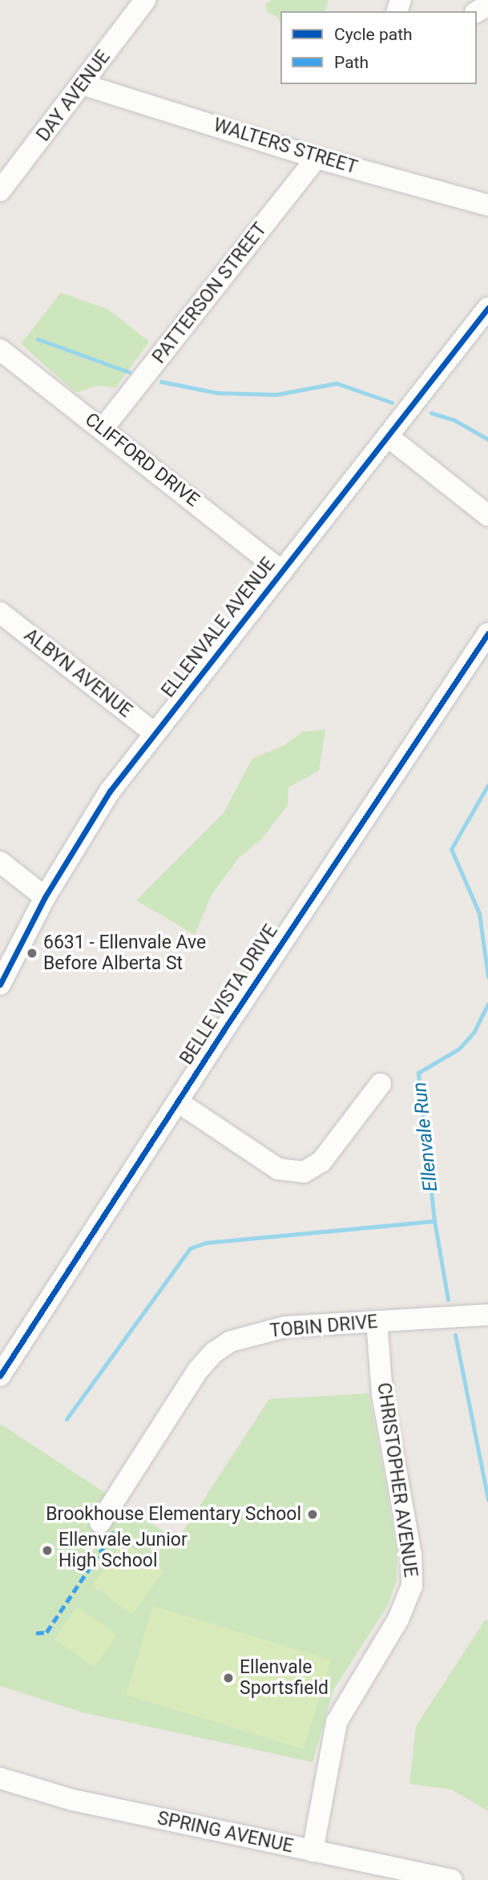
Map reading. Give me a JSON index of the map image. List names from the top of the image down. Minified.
{"streets":{"street":["DAY AVENUE","WALTERS STREET","PATTERSON STREET","CLIFFORD DRIVE","ELLENVALE AVENUE","ALBYN AVENUE","BELLE VISTA DRIVE","TOBIN DRIVE","CHRISTOPHER AVENUE","SPRING AVENUE"]},"crossings":[["DAY AVENUE","WALTERS STREET"],["WALTERS STREET","PATTERSON STREET"],["PATTERSON STREET","CLIFFORD DRIVE"],["CLIFFORD DRIVE","ELLENVALE AVENUE"],["ELLENVALE AVENUE","ALBYN AVENUE"],["TOBIN DRIVE","CHRISTOPHER AVENUE"],["CHRISTOPHER AVENUE","SPRING AVENUE"]],"water":["Ellenvale Run"],"places":["6631 - Ellenvale Ave Before Alberta St","Brookhouse Elementary School","Ellenvale Junior High School","Ellenvale Sportsfield"],"legend":["Cycle path","Path"]}
